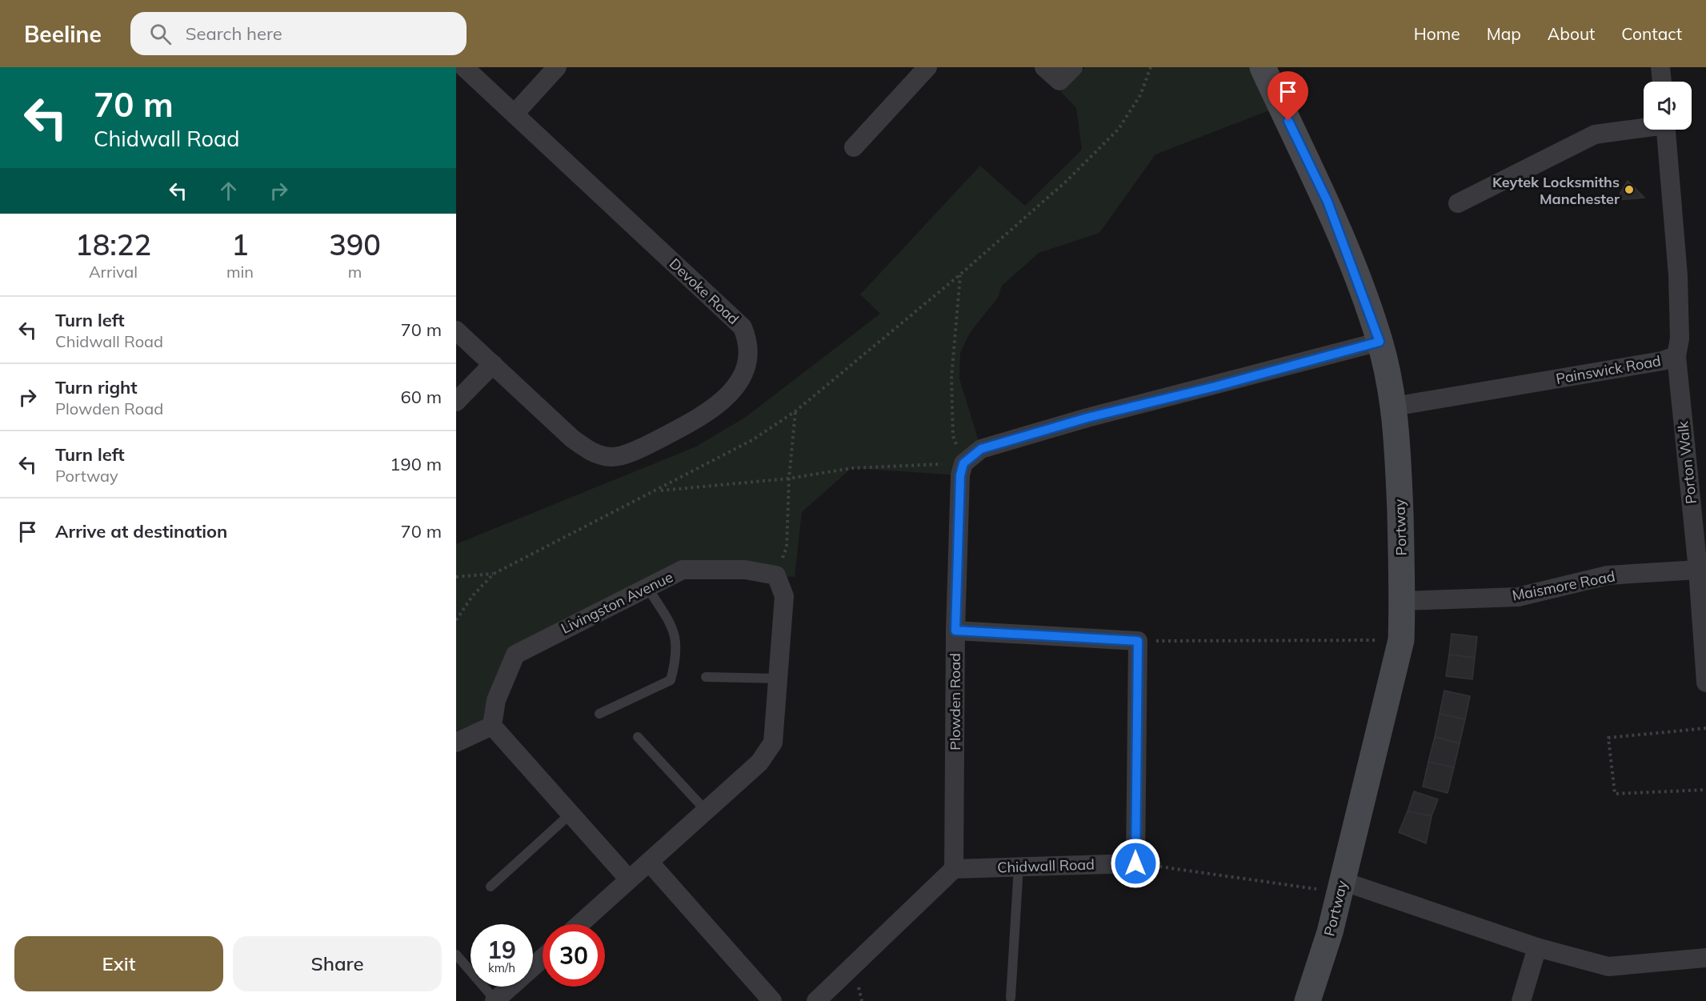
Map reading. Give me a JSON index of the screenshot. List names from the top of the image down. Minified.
{"streets":{"street":["Devoke Road","Painswick Road","Porton Walk","Portway","Maismore Road","Livingston Avenue","Plowden Road","Chidwall Road"]},"crossings":[["Painswick Road","Porton Walk"],["Painswick Road","Portway"],["Porton Walk","Maismore Road"],["Portway","Maismore Road"],["Plowden Road","Chidwall Road"]],"places":["Keytek Locksmiths Manchester"],"page":{"header":"Beeline","search":"Search here","nav":["Home","Map","About","Contact"],"turn":["70 m","Chidwall Road"],"eta":["18:22","Arrival","1","min","390","m"],"list":[{"name":"Turn left","note":"Chidwall Road","value":"70 m"},{"name":"Turn right","note":"Plowden Road","value":"60 m"},{"name":"Turn left","note":"Portway","value":"190 m"},{"name":"Arrive at destination","value":"70 m"}],"speed":"19 km/h","limit":"30","buttons":["Exit","Share"]}}
